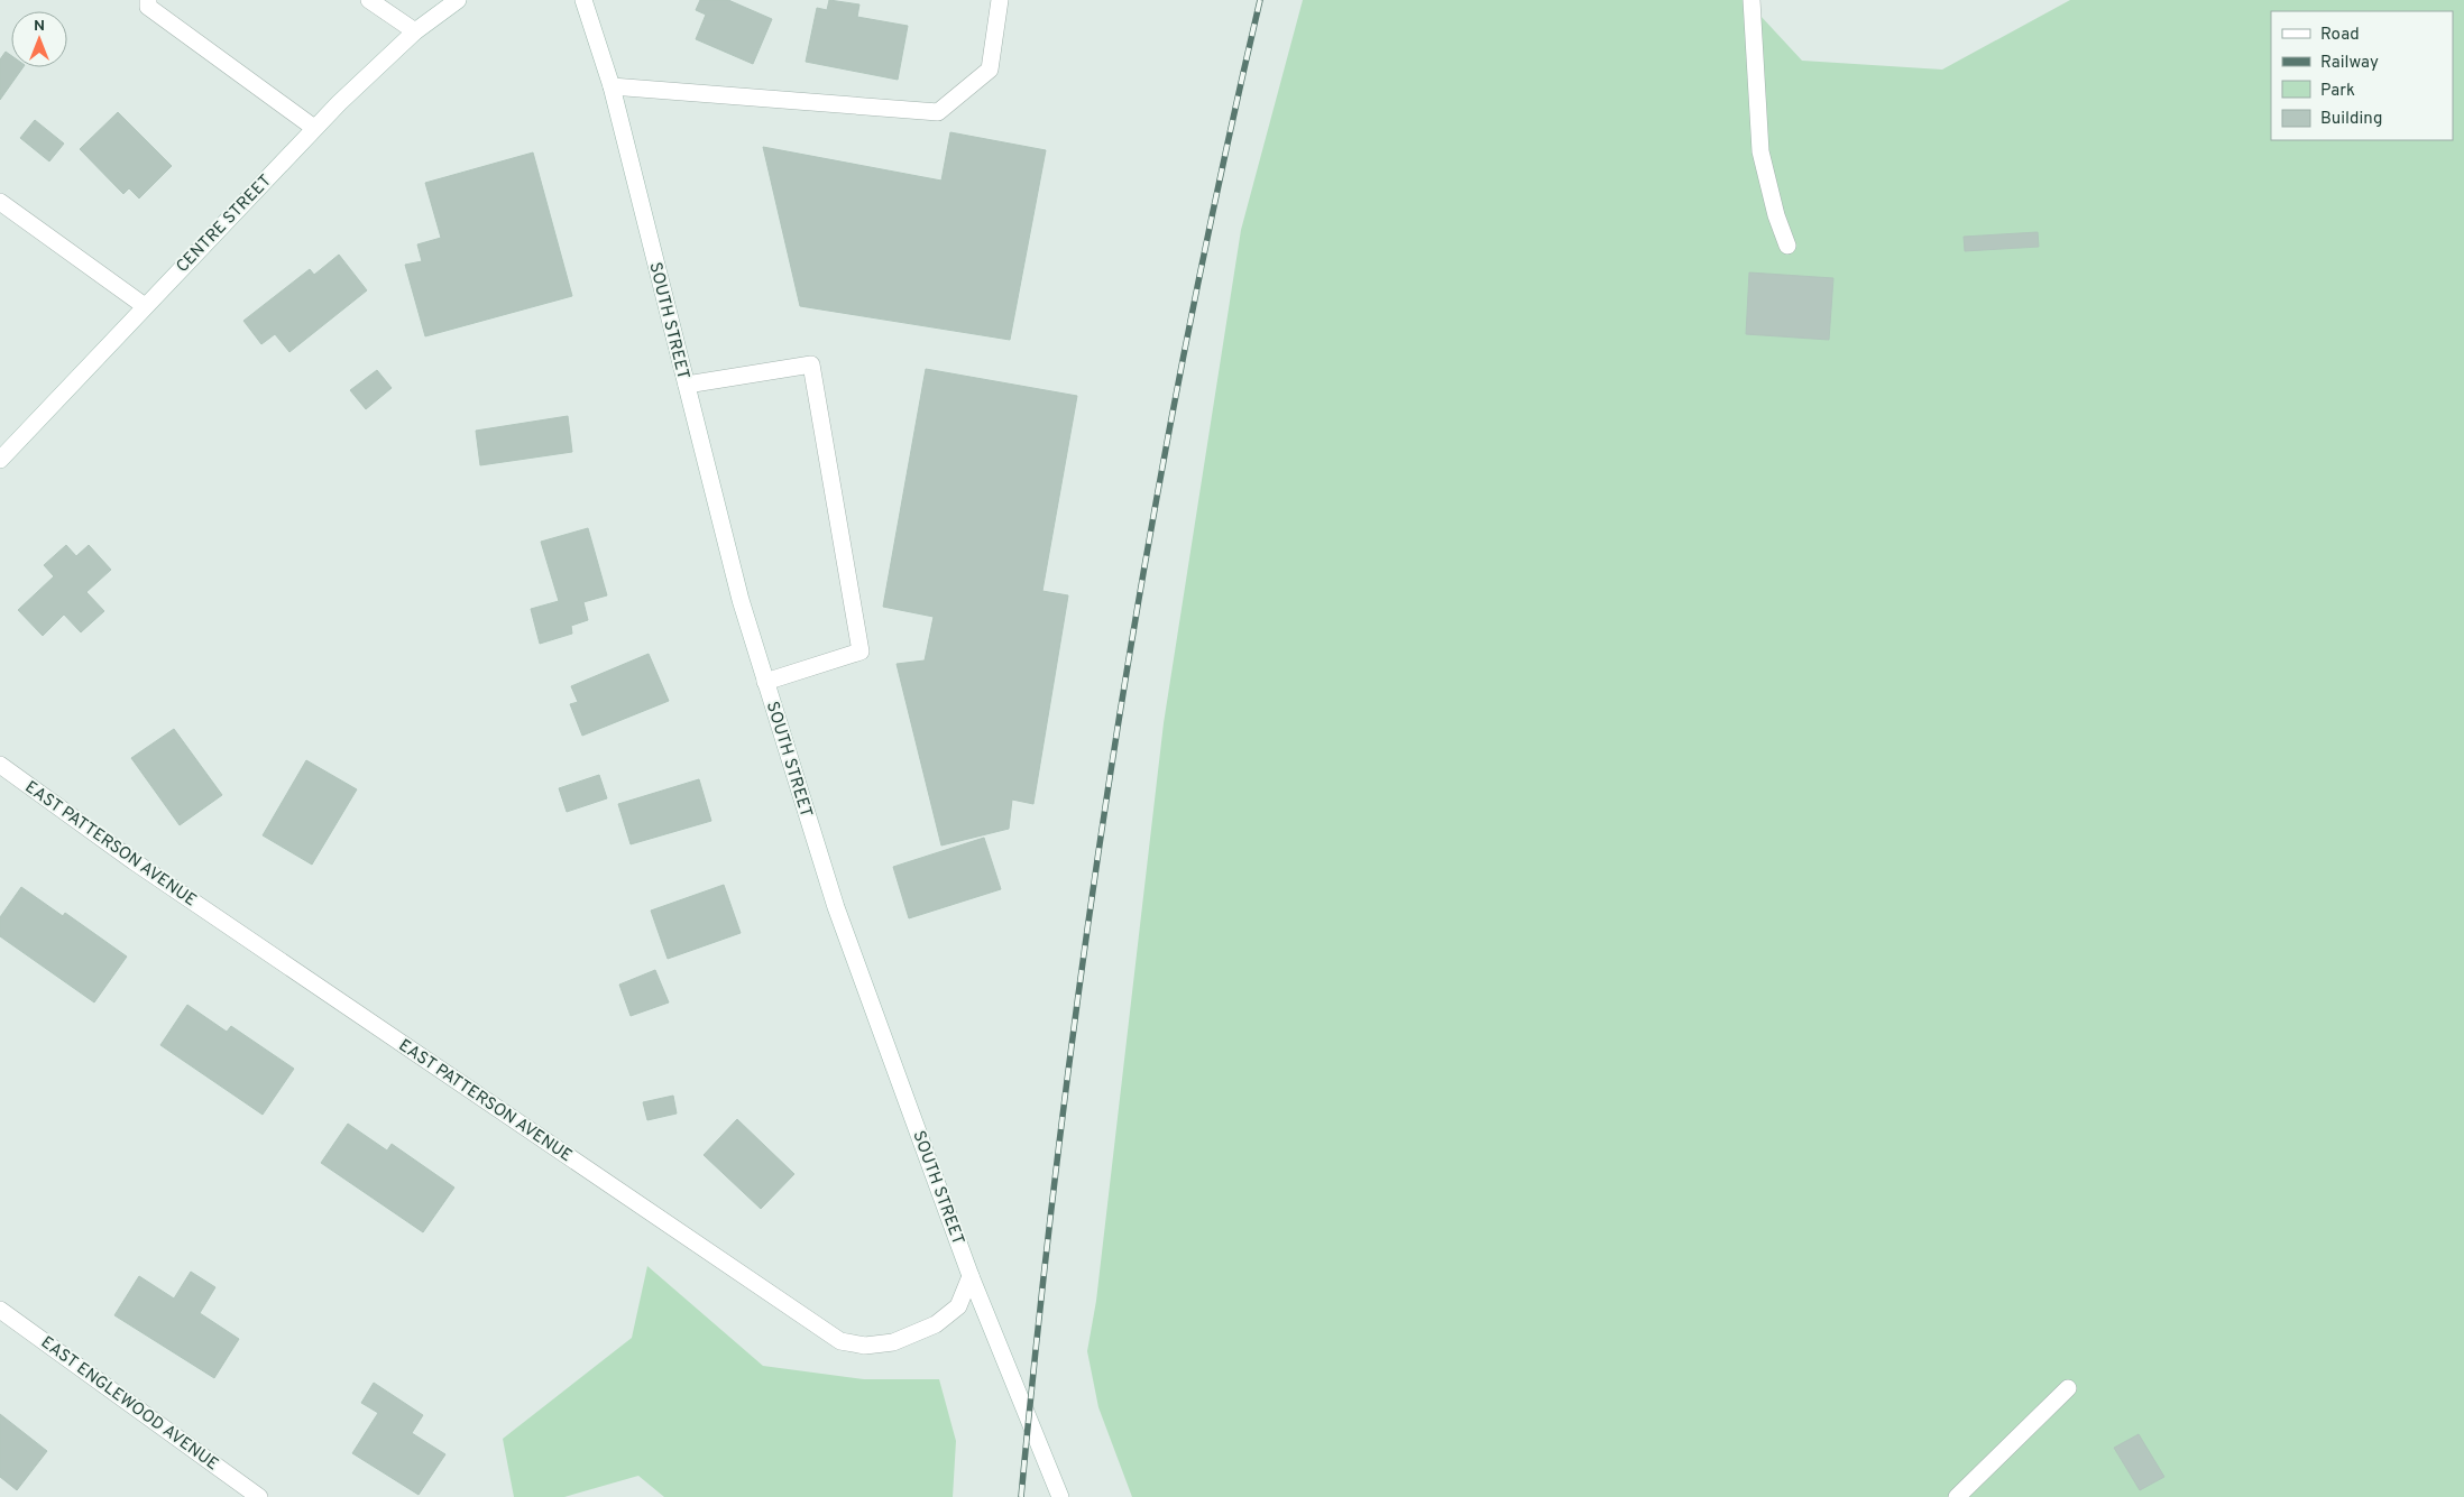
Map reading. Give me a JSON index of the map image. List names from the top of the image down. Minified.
{"streets":{"main road":["CENTRE STREET","SOUTH STREET","EAST PATTERSON AVENUE","EAST ENGLEWOOD AVENUE"]},"crossings":[["SOUTH STREET","EAST PATTERSON AVENUE"]],"legend":["Road","Railway","Park","Building"],"north":"top"}
